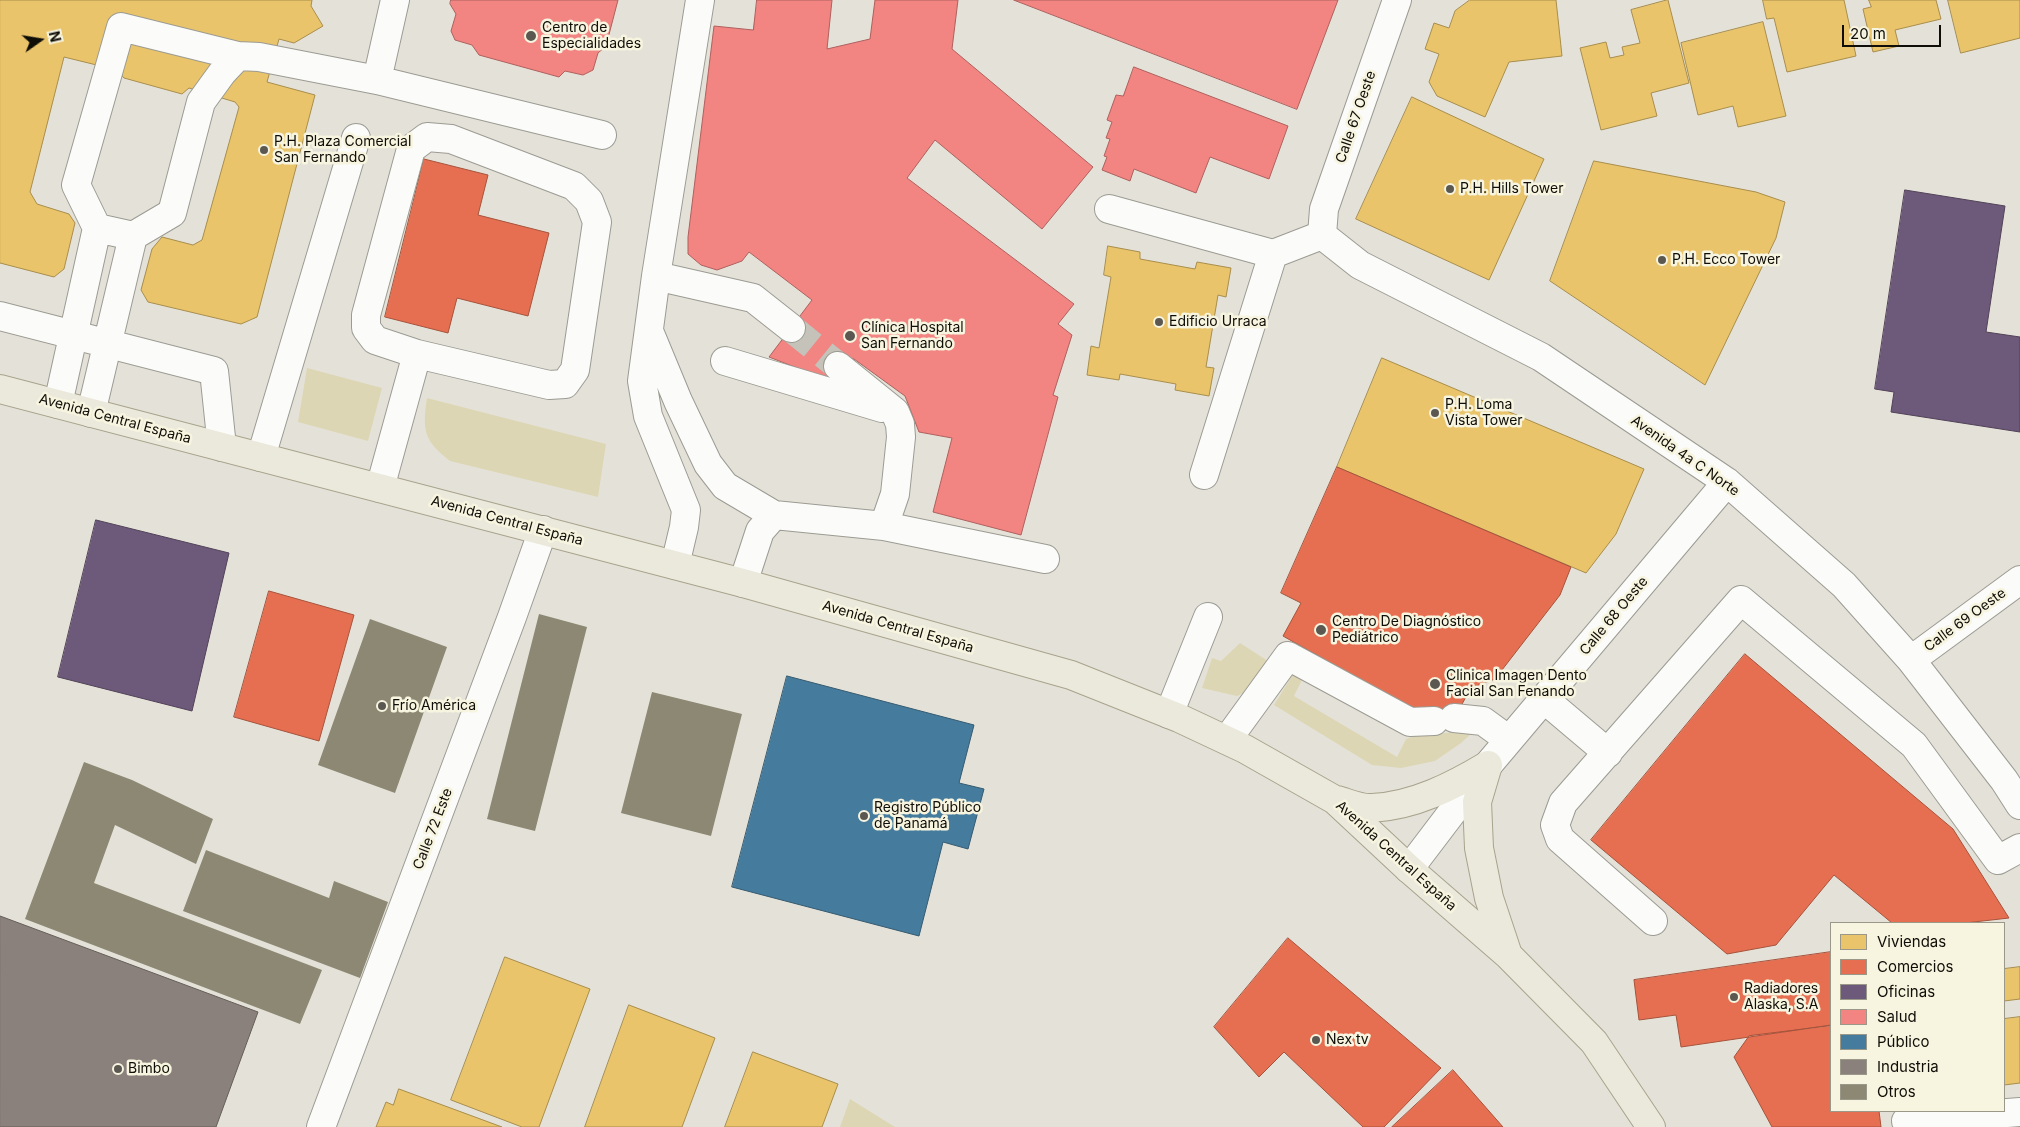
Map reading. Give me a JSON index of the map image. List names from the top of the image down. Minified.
{"streets":{"main road":["Avenida Central España"],"street":["Calle 67 Oeste","Avenida 4a C Norte","Calle 68 Oeste","Calle 69 Oeste","Calle 72 Este"]},"crossings":[["Calle 67 Oeste","Avenida 4a C Norte"],["Avenida Central España","Calle 68 Oeste"],["Avenida Central España","Calle 72 Este"],["Avenida 4a C Norte","Calle 68 Oeste"],["Avenida 4a C Norte","Calle 69 Oeste"]],"places":["Centro de Especialidades","P.H. Plaza Comercial San Fernando","P.H. Hills Tower","P.H. Ecco Tower","Edificio Urraca","Clínica Hospital San Fernando","P.H. Loma Vista Tower","Centro De Diagnóstico Pediátrico","Clinica Imagen Dento Facial San Fenando","Frío América","Registro Público de Panamá","Radiadores Alaska, S.A","Nex tv","Bimbo"],"legend":["Viviendas","Comercios","Oficinas","Salud","Público","Industria","Otros"],"scale_bar":"20 m","north":"right"}
